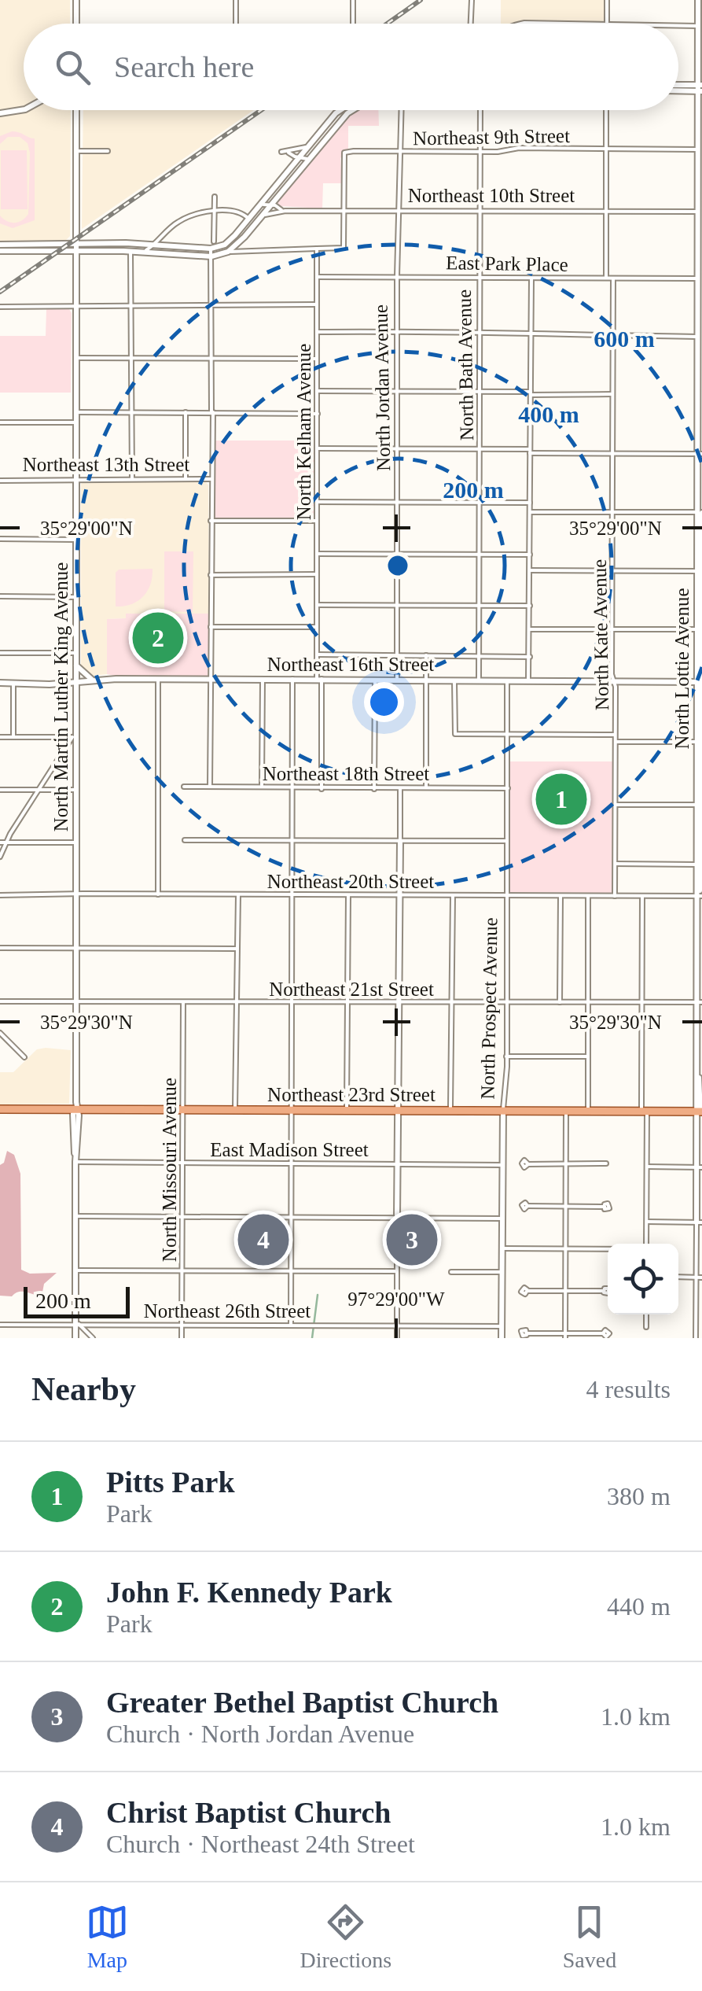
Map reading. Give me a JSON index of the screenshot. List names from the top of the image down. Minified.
{"streets":{"main road":["Northeast 16th Street","North Lottie Avenue","North Martin Luther King Avenue","North Prospect Avenue","Northeast 23rd Street"],"street":["Northeast 9th Street","Northeast 10th Street","East Park Place","North Bath Avenue","North Jordan Avenue","North Kelham Avenue","Northeast 13th Street","North Kate Avenue","Northeast 18th Street","Northeast 20th Street","Northeast 21st Street","East Madison Street","North Missouri Avenue","Northeast 26th Street"]},"crossings":[["Northeast 9th Street","Northeast 10th Street"],["Northeast 9th Street","North Bath Avenue"],["Northeast 9th Street","North Jordan Avenue"],["Northeast 9th Street","North Lottie Avenue"],["Northeast 10th Street","North Bath Avenue"],["Northeast 10th Street","North Jordan Avenue"],["Northeast 10th Street","North Lottie Avenue"],["East Park Place","North Bath Avenue"],["East Park Place","North Jordan Avenue"],["East Park Place","North Kelham Avenue"],["East Park Place","North Kate Avenue"],["East Park Place","North Lottie Avenue"],["North Bath Avenue","Northeast 16th Street"],["North Jordan Avenue","Northeast 16th Street"],["North Kelham Avenue","Northeast 16th Street"],["North Kelham Avenue","Northeast 18th Street"],["Northeast 13th Street","North Martin Luther King Avenue"],["North Kate Avenue","Northeast 16th Street"],["North Kate Avenue","Northeast 20th Street"],["Northeast 16th Street","North Lottie Avenue"],["Northeast 16th Street","North Martin Luther King Avenue"],["Northeast 16th Street","North Prospect Avenue"],["North Lottie Avenue","Northeast 20th Street"],["North Lottie Avenue","Northeast 21st Street"],["North Lottie Avenue","Northeast 23rd Street"],["North Martin Luther King Avenue","Northeast 20th Street"],["North Martin Luther King Avenue","Northeast 21st Street"],["North Martin Luther King Avenue","Northeast 23rd Street"],["North Martin Luther King Avenue","East Madison Street"],["North Martin Luther King Avenue","Northeast 26th Street"],["Northeast 18th Street","North Prospect Avenue"],["Northeast 20th Street","North Prospect Avenue"],["Northeast 21st Street","North Prospect Avenue"],["Northeast 21st Street","North Missouri Avenue"],["North Prospect Avenue","Northeast 23rd Street"],["North Prospect Avenue","East Madison Street"],["North Prospect Avenue","Northeast 26th Street"],["Northeast 23rd Street","North Missouri Avenue"],["East Madison Street","North Missouri Avenue"],["North Missouri Avenue","Northeast 26th Street"]],"scale_bar":"200 m","page":{"search":"Search here","pins":["2","1","3","4"],"scale":"200 m","heading":["Nearby","4 results"],"list":[{"mark":"1","name":"Pitts Park","note":"Park","value":"380 m"},{"mark":"2","name":"John F. Kennedy Park","note":"Park","value":"440 m"},{"mark":"3","name":"Greater Bethel Baptist Church","note":"Church · North Jordan Avenue","value":"1.0 km"},{"mark":"4","name":"Christ Baptist Church","note":"Church · Northeast 24th Street","value":"1.0 km"}],"nav":["Map","Directions","Saved"]},"coordinates":["35°29'00\"N","35°29'30\"N","97°29'00\"W"],"rings":["600 m","400 m","200 m"]}
